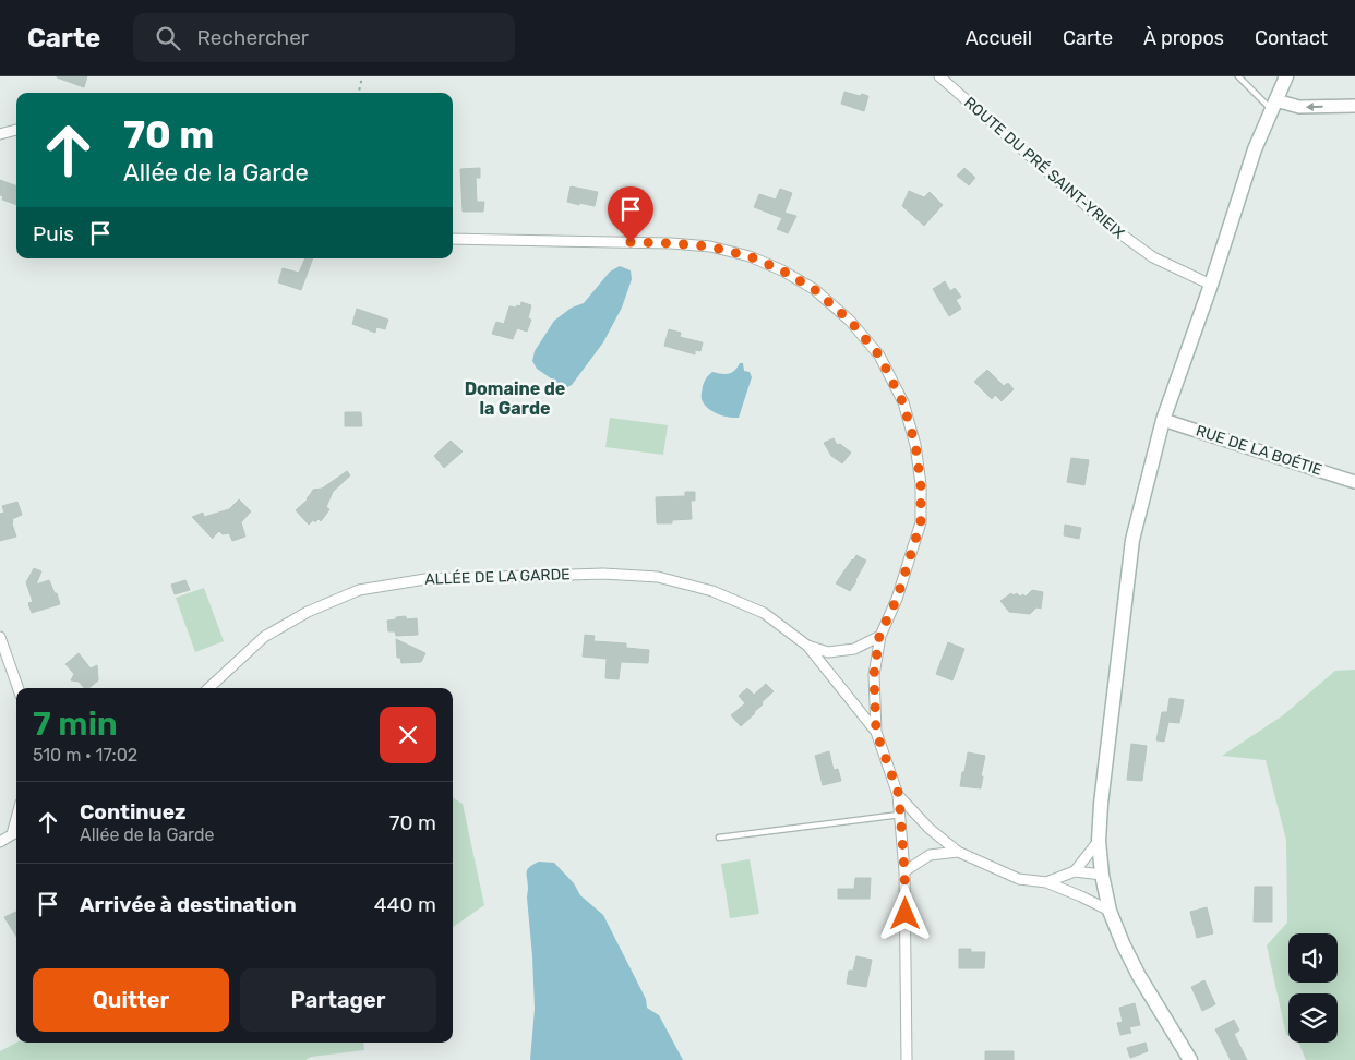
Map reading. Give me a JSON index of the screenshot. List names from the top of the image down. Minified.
{"streets":{"street":["ROUTE DU PRÉ SAINT-YRIEIX","RUE DE LA BOÉTIE","ALLÉE DE LA GARDE"]},"districts":["Domaine de la Garde"],"page":{"header":"Carte","search":"Rechercher","nav":["Accueil","Carte","À propos","Contact"],"turn":["70 m","Allée de la Garde"],"then":"Puis","heading":["7 min","510 m · 17:02"],"list":[{"name":"Continuez","note":"Allée de la Garde","value":"70 m"},{"name":"Arrivée à destination","value":"440 m"}],"buttons":["Quitter","Partager"]}}
